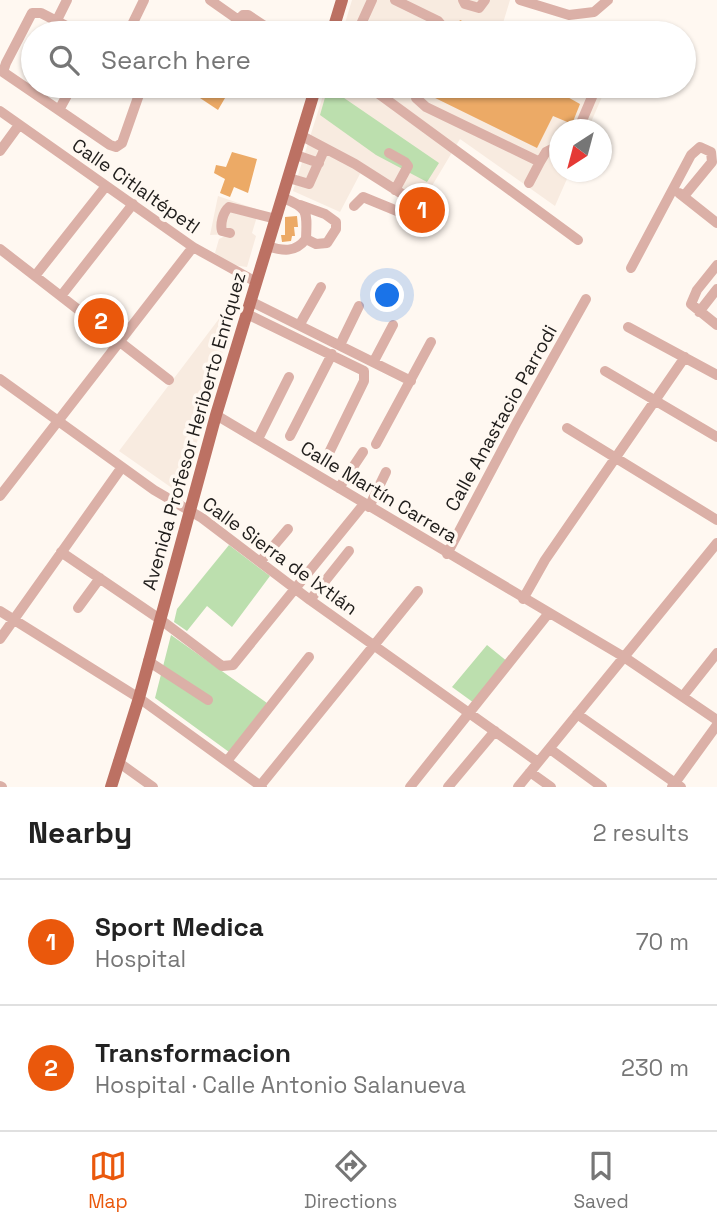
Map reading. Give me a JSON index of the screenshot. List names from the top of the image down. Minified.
{"streets":{"main road":["Avenida Profesor Heriberto Enríquez"],"street":["Calle Citlaltépetl","Calle Anastacio Parrodi","Calle Martín Carrera","Calle Sierra de Ixtlán"]},"crossings":[["Calle Citlaltépetl","Avenida Profesor Heriberto Enríquez"],["Calle Anastacio Parrodi","Calle Martín Carrera"],["Avenida Profesor Heriberto Enríquez","Calle Martín Carrera"],["Avenida Profesor Heriberto Enríquez","Calle Sierra de Ixtlán"]],"north":"bottom left","page":{"search":"Search here","pins":["1","2"],"heading":["Nearby","2 results"],"list":[{"mark":"1","name":"Sport Medica","note":"Hospital","value":"70 m"},{"mark":"2","name":"Transformacion","note":"Hospital · Calle Antonio Salanueva","value":"230 m"}],"nav":["Map","Directions","Saved"]}}
